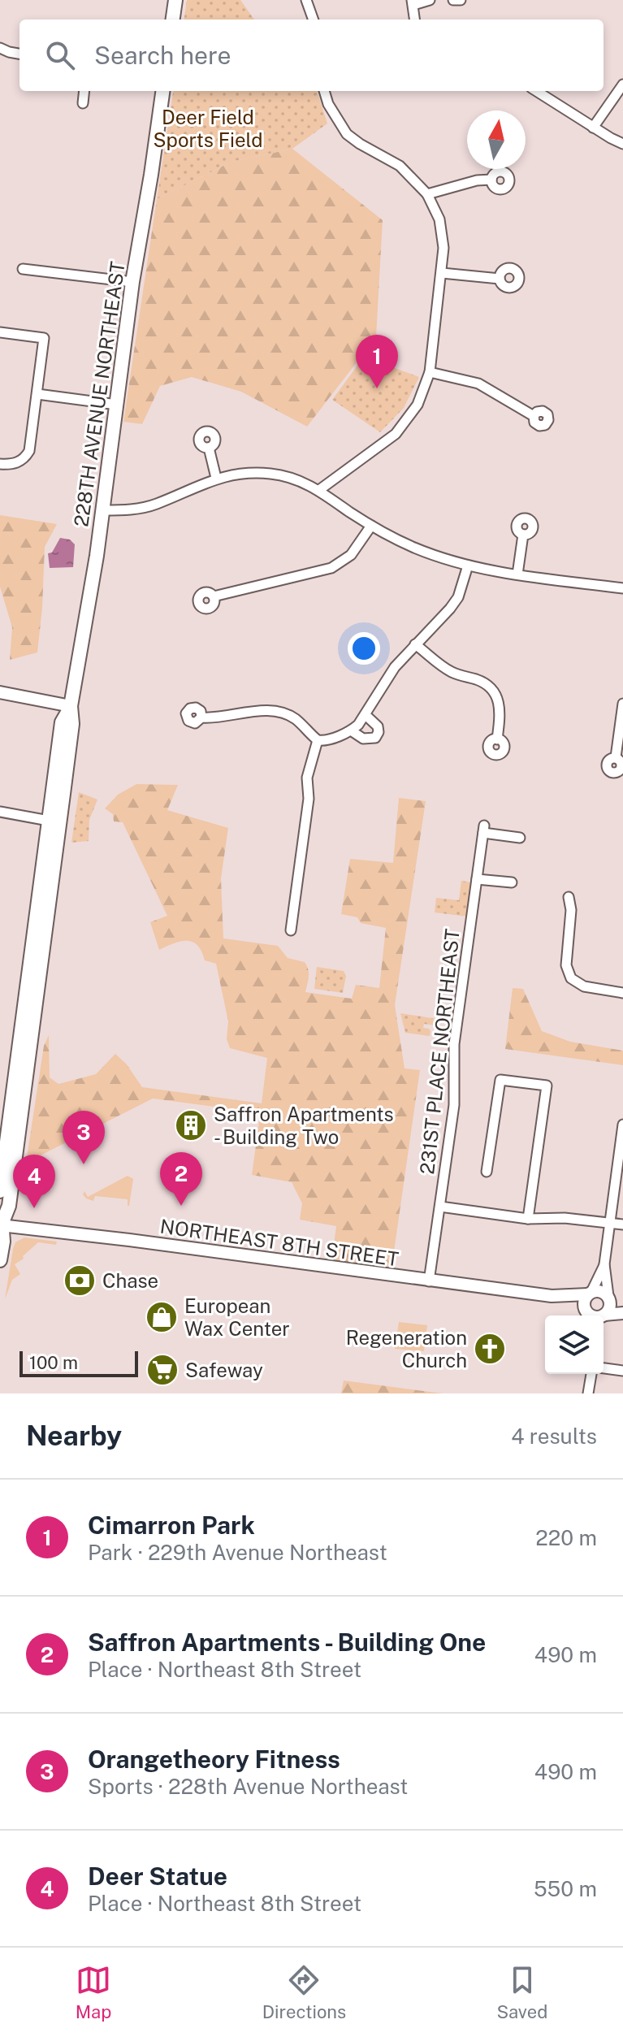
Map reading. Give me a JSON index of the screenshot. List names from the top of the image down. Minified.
{"streets":{"main road":["228TH AVENUE NORTHEAST"],"street":["231ST PLACE NORTHEAST","NORTHEAST 8TH STREET"]},"crossings":[["228TH AVENUE NORTHEAST","NORTHEAST 8TH STREET"],["231ST PLACE NORTHEAST","NORTHEAST 8TH STREET"]],"parks":["Deer Field Sports Field"],"places":{"building":["Saffron Apartments - Building Two"],"bank":["Chase"],"shop":["European Wax Center"],"church":["Regeneration Church"],"supermarket":["Safeway"]},"scale_bar":"100 m","north":"top","page":{"search":"Search here","pins":["1","3","2","4"],"scale":"100 m","heading":["Nearby","4 results"],"list":[{"mark":"1","name":"Cimarron Park","note":"Park · 229th Avenue Northeast","value":"220 m"},{"mark":"2","name":"Saffron Apartments - Building One","note":"Place · Northeast 8th Street","value":"490 m"},{"mark":"3","name":"Orangetheory Fitness","note":"Sports · 228th Avenue Northeast","value":"490 m"},{"mark":"4","name":"Deer Statue","note":"Place · Northeast 8th Street","value":"550 m"}],"nav":["Map","Directions","Saved"]}}
